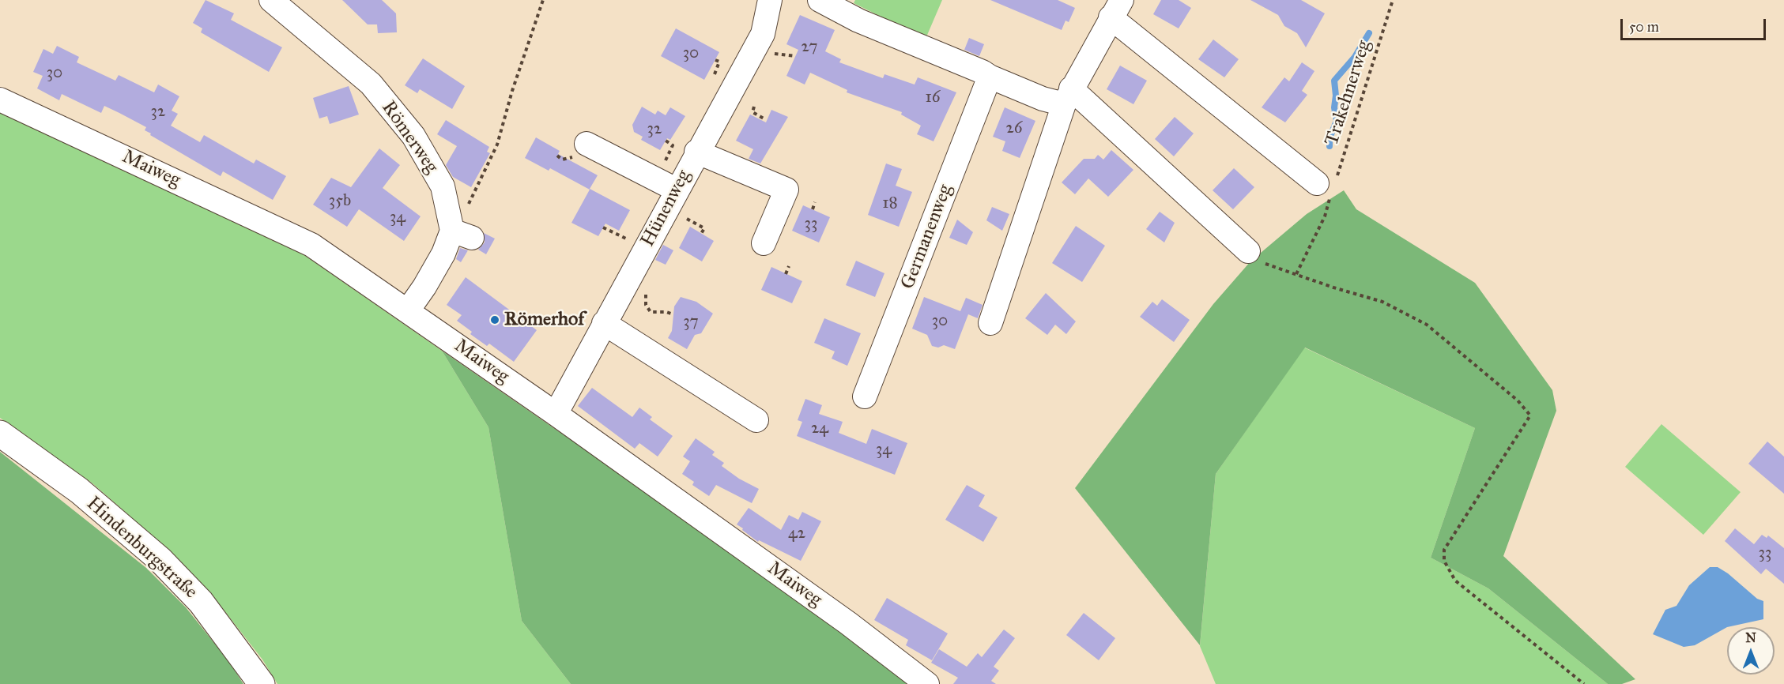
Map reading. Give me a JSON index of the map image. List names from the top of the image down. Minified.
{"streets":{"main road":["Hindenburgstraße"],"street":["Römerweg","Maiweg","Hünenweg","Germanenweg"],"path":["Trakehnerweg"]},"crossings":[["Maiweg","Hünenweg"]],"places":["Römerhof"],"house_numbers":["27","30","30","16","32","26","32","35b","18","34","33","30","37","24","34","42","33"],"scale_bar":"50 m","north":"top"}
